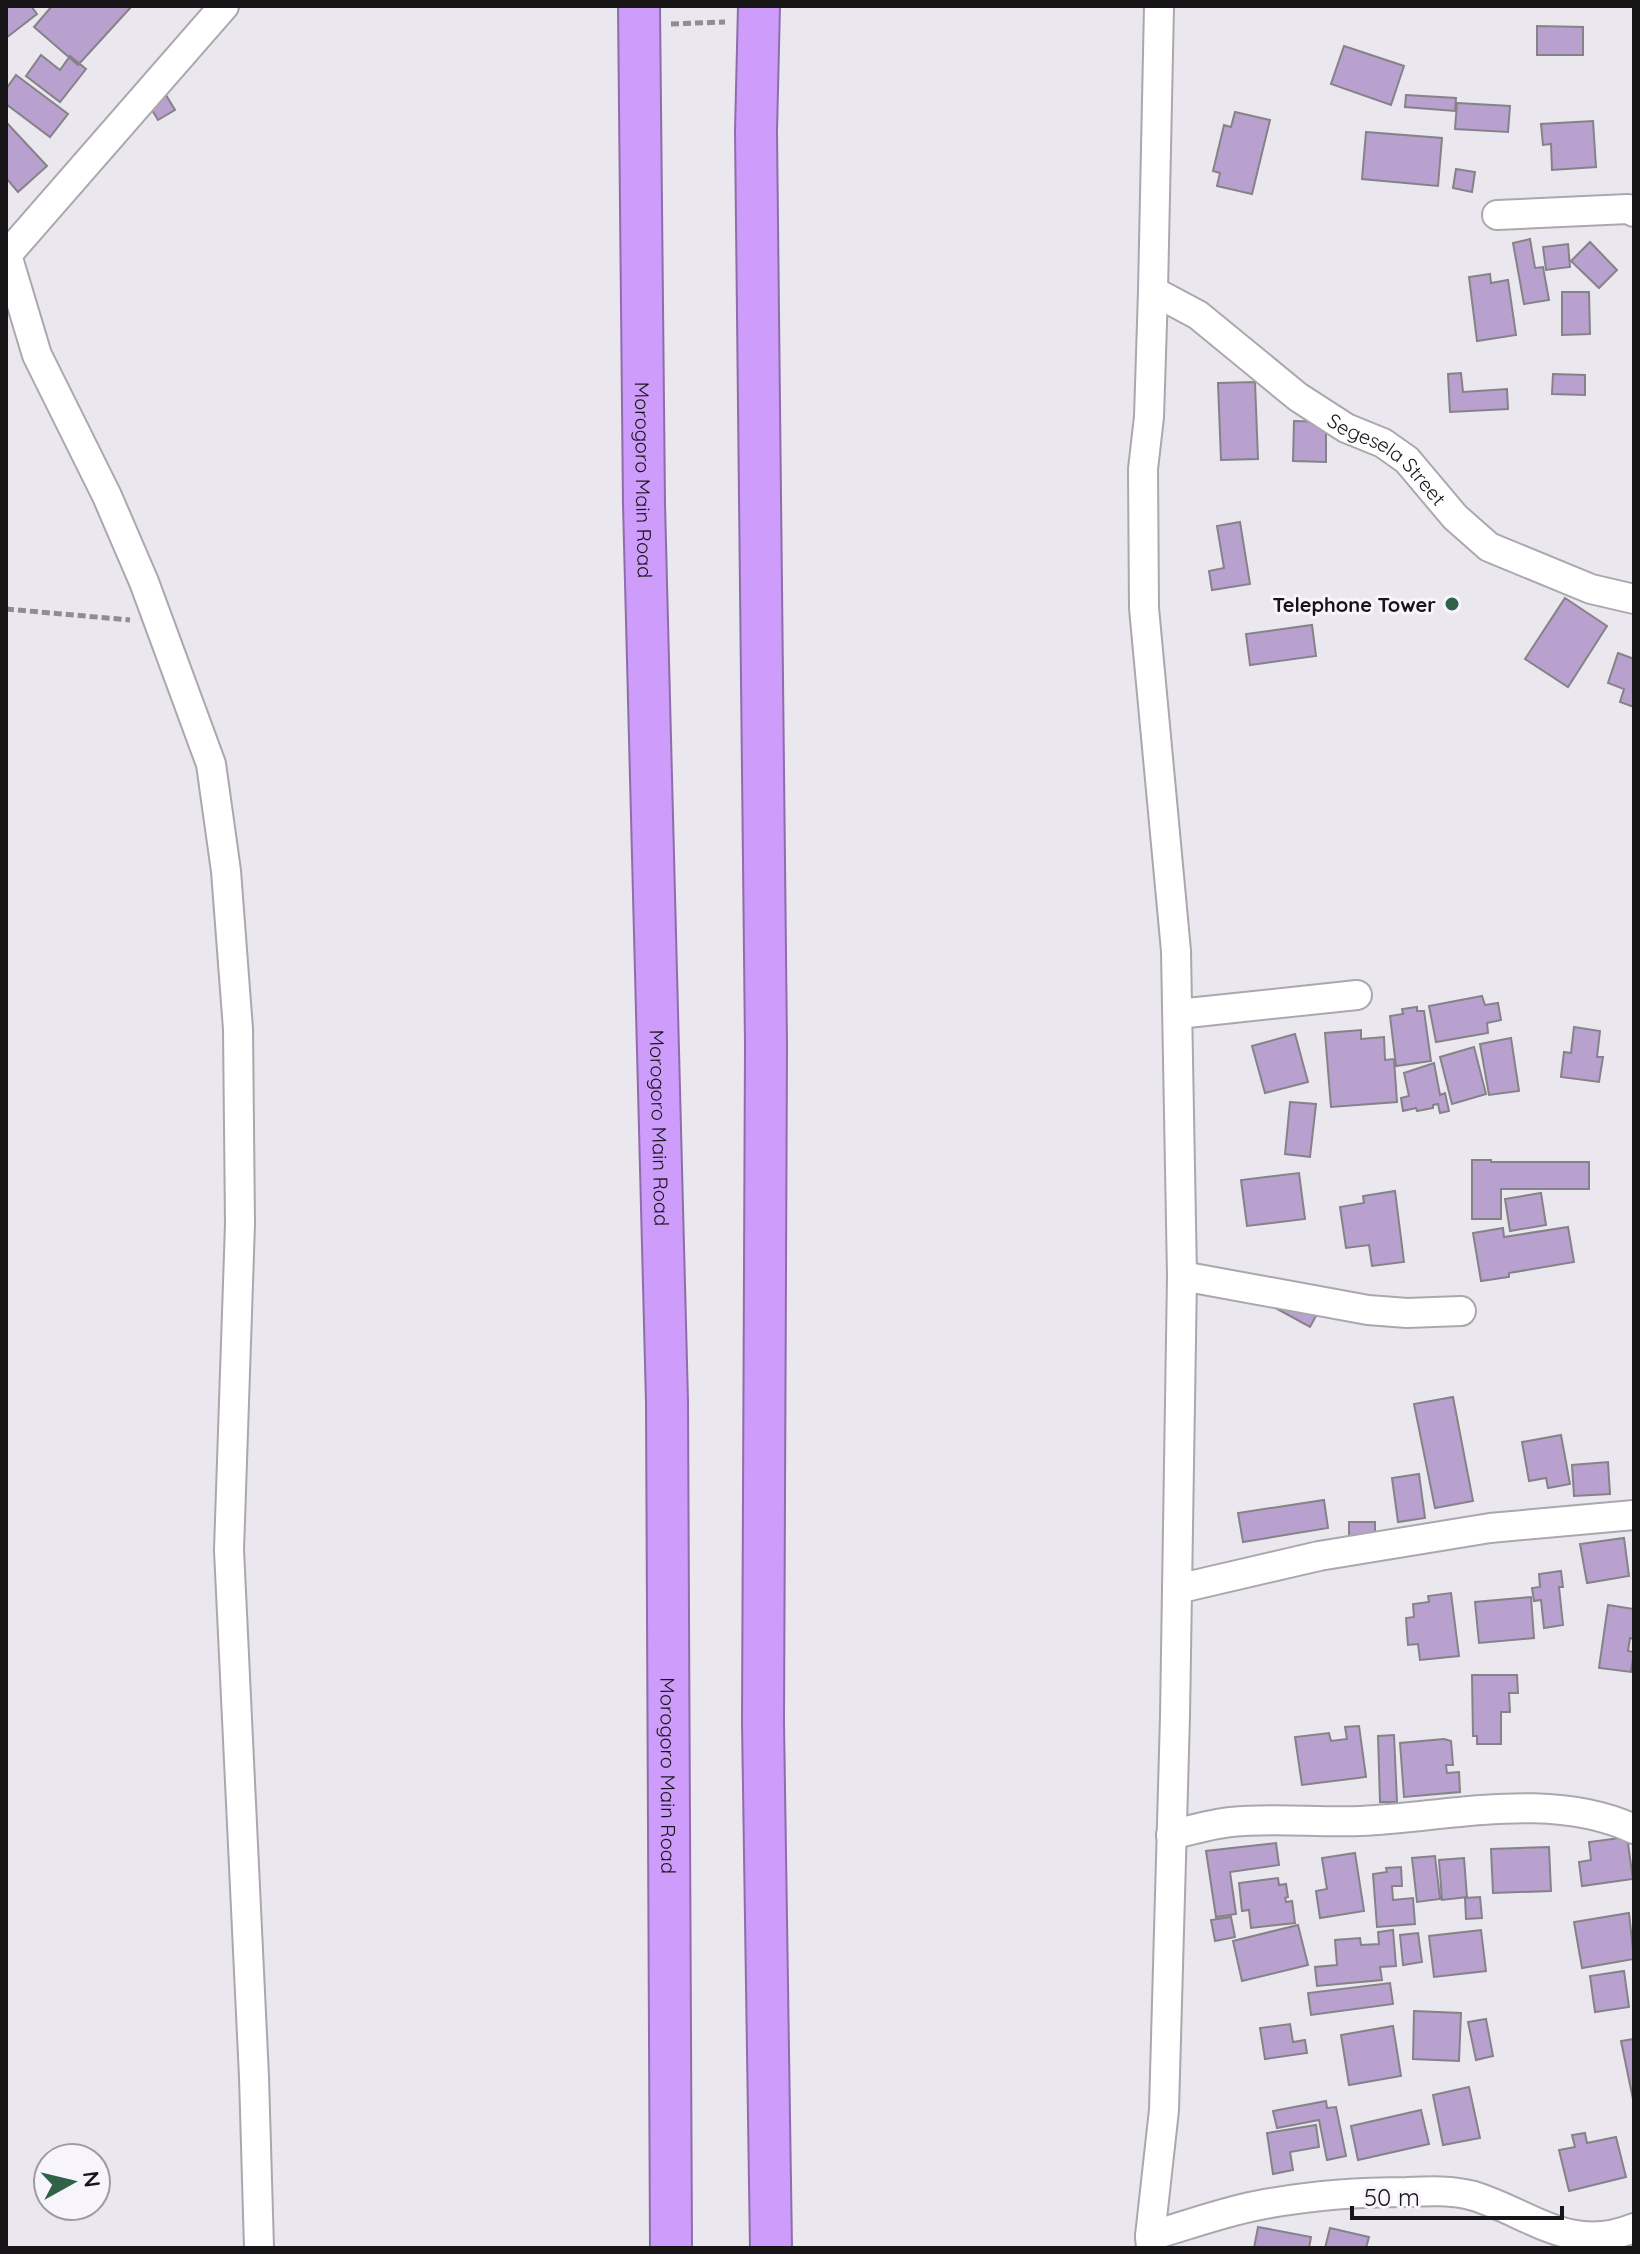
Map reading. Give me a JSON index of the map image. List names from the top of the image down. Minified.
{"streets":{"highway":["Morogoro Main Road"],"street":["Segesela Street"]},"places":["Telephone Tower"],"scale_bar":"50 m","north":"right"}
